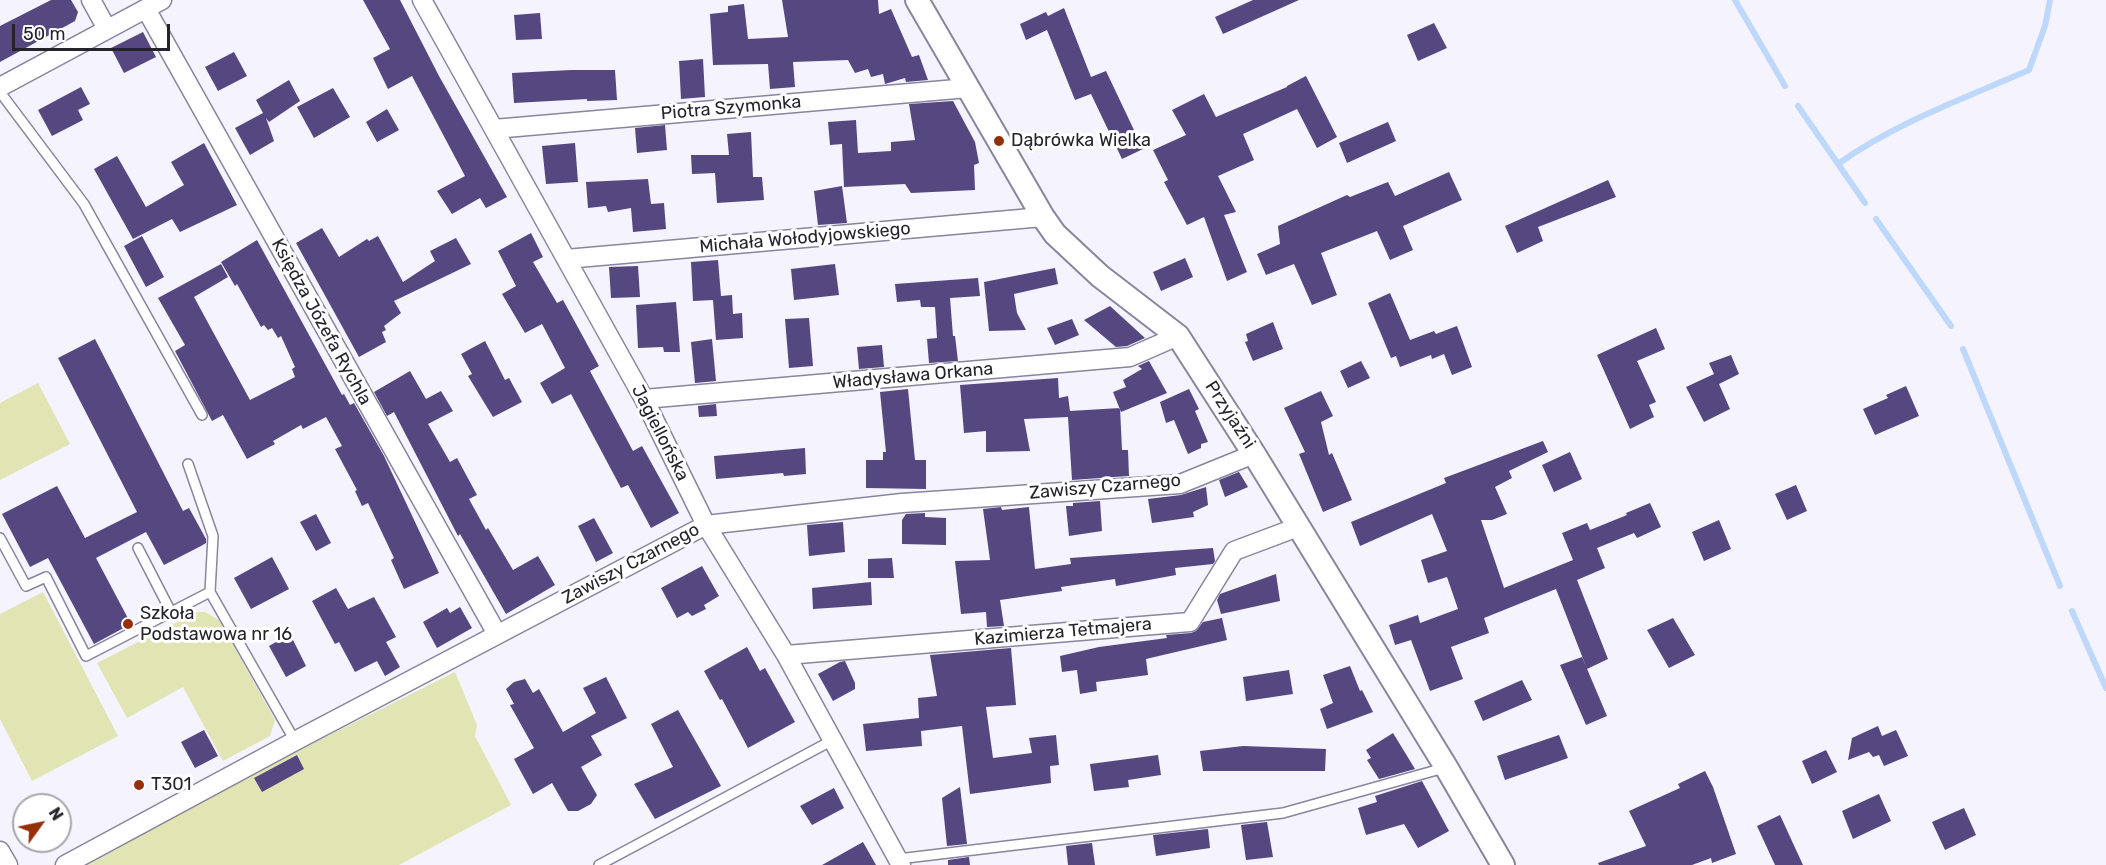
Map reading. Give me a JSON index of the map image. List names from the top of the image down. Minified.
{"streets":{"street":["Piotra Szymonka","Michała Wołodyjowskiego","Księdza Józefa Rychla","Władysława Orkana","Przyjaźni","Jagiellońska","Zawiszy Czarnego","Kazimierza Tetmajera"]},"crossings":[["Piotra Szymonka","Przyjaźni"],["Piotra Szymonka","Jagiellońska"],["Michała Wołodyjowskiego","Przyjaźni"],["Michała Wołodyjowskiego","Jagiellońska"],["Księdza Józefa Rychla","Zawiszy Czarnego"],["Władysława Orkana","Przyjaźni"],["Władysława Orkana","Jagiellońska"],["Przyjaźni","Zawiszy Czarnego"],["Przyjaźni","Kazimierza Tetmajera"],["Jagiellońska","Zawiszy Czarnego"],["Jagiellońska","Kazimierza Tetmajera"]],"places":["Dąbrówka Wielka","Szkoła Podstawowa nr 16","T301"],"scale_bar":"50 m","north":"top right"}
